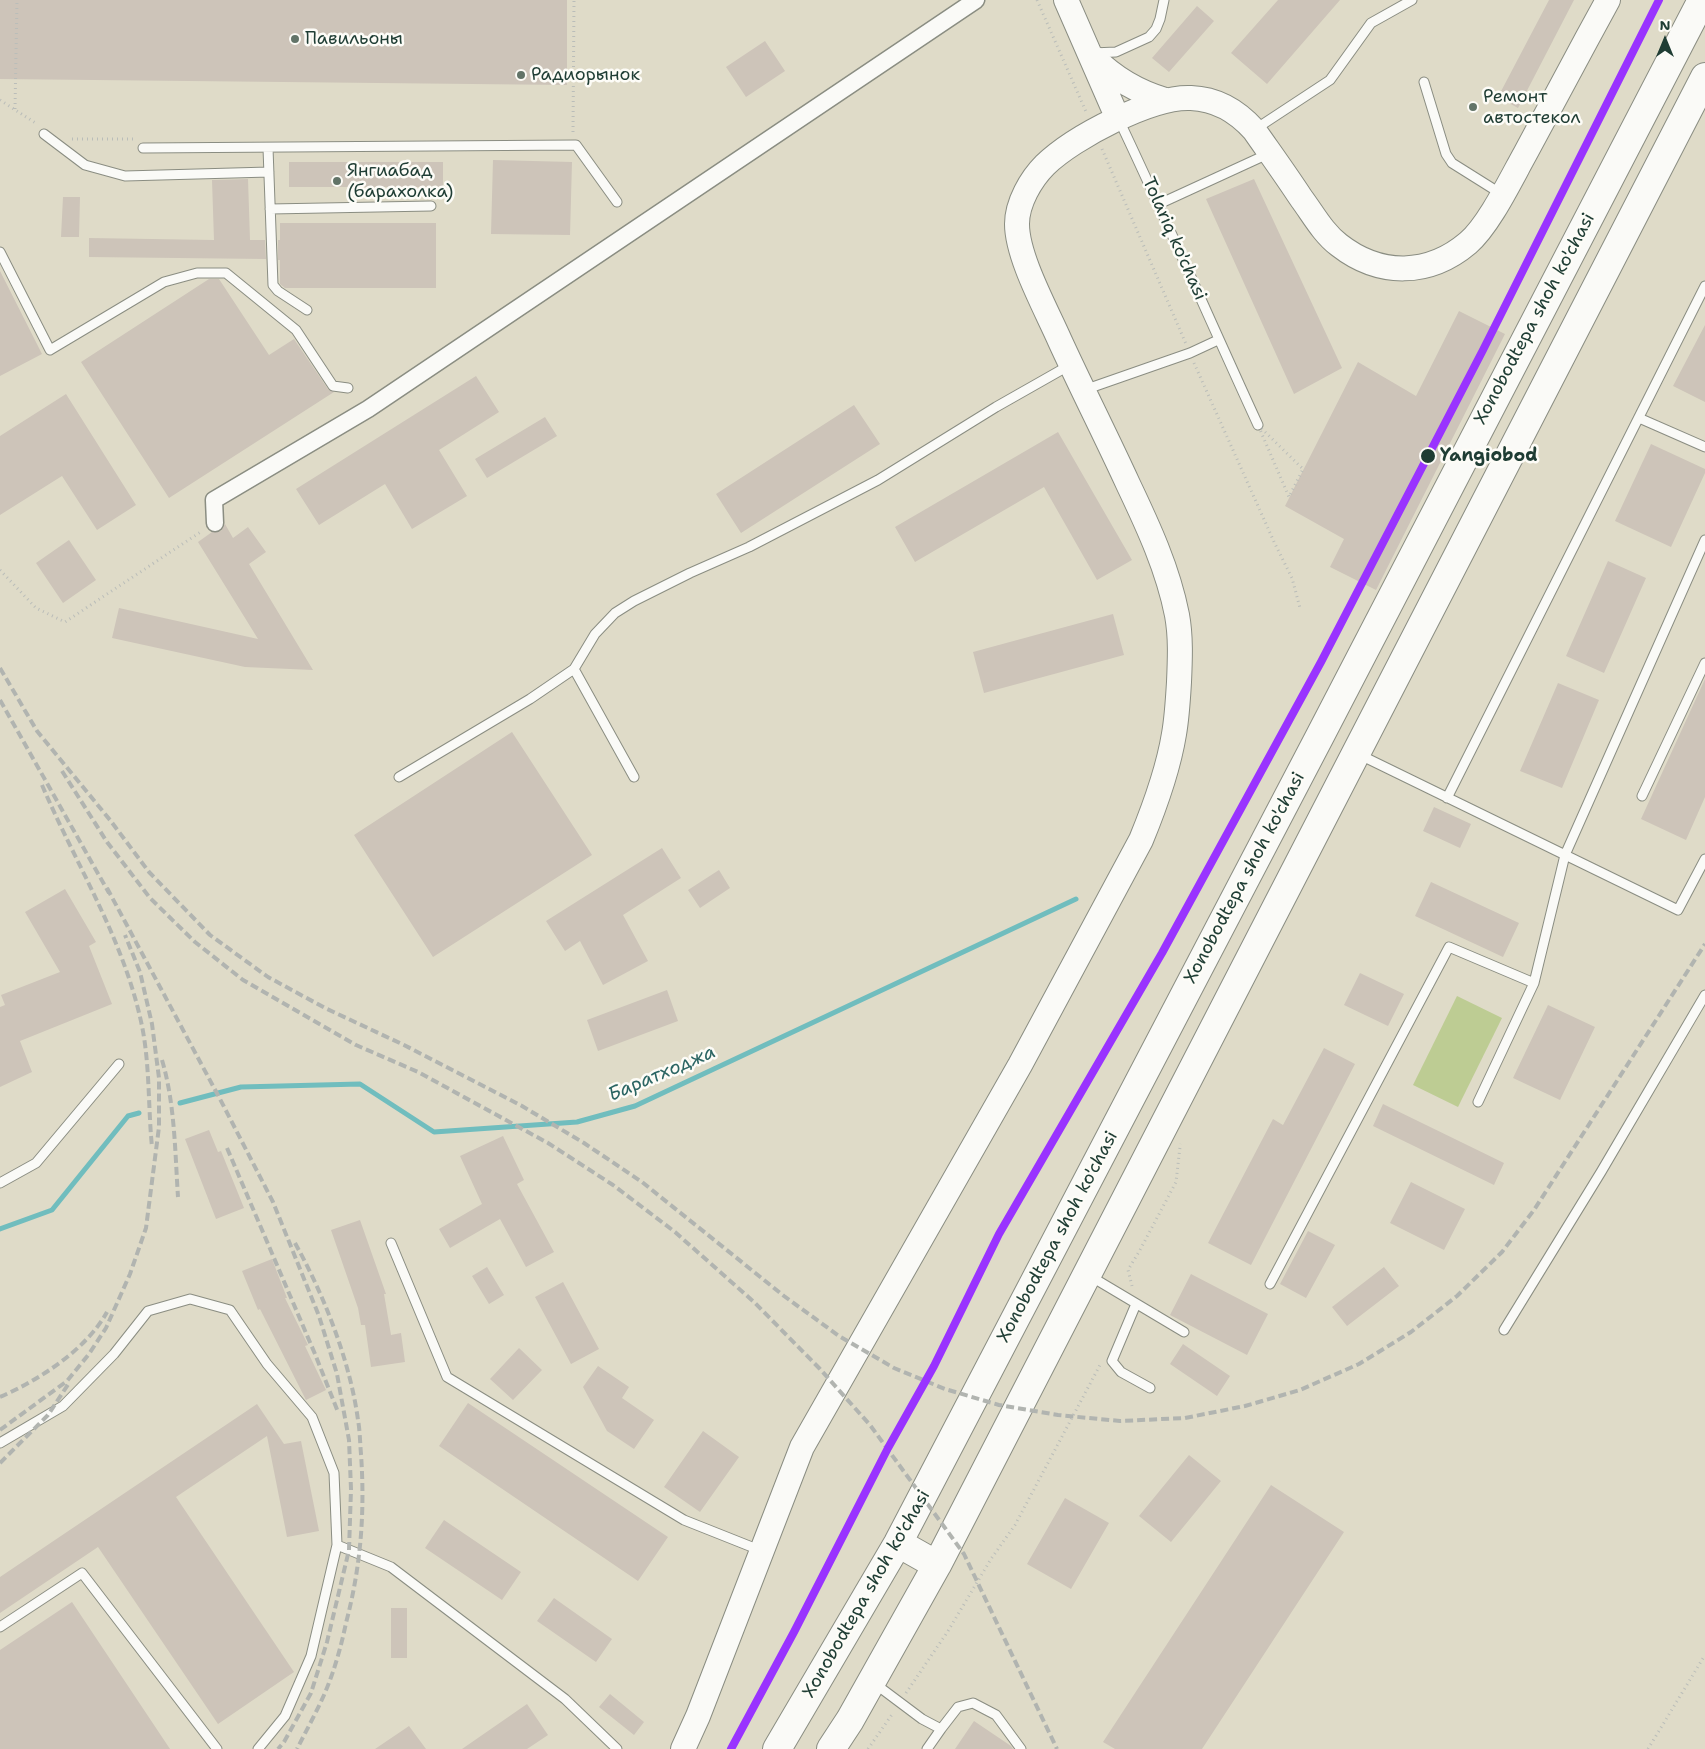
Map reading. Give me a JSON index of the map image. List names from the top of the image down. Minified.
{"streets":{"highway":["Xonobodtepa shoh ko'chasi"],"street":["Tolariq ko'chasi"]},"water":["Баратходжа"],"places":["Павильоны","Радиорынок","Ремонт автостекол","Янгиабад (барахолка)","Yangiobod"],"north":"top"}
